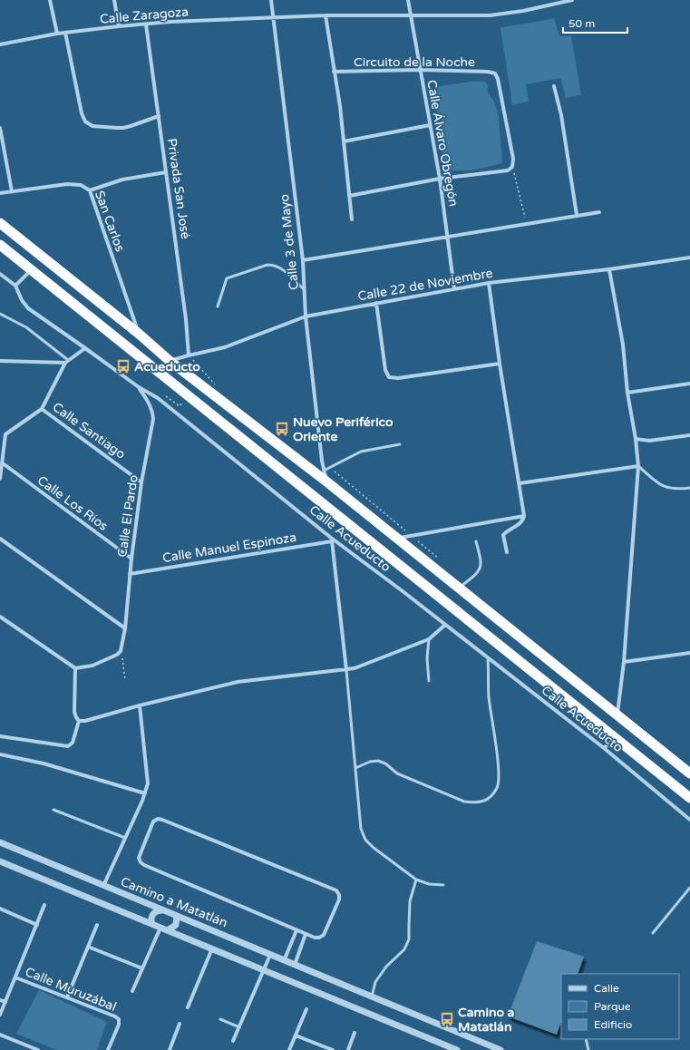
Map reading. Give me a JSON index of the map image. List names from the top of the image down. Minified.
{"streets":{"street":["Calle Zaragoza","Circuito de la Noche","Calle Álvaro Obregón","Privada San José","San Carlos","Calle 3 de Mayo","Calle 22 de Noviembre","Calle Santiago","Calle Los Ríos","Calle El Pardo","Calle Acueducto","Calle Manuel Espinoza","Camino a Matatlán","Calle Muruzábal"]},"crossings":[["Calle Zaragoza","Calle Álvaro Obregón"],["Calle Zaragoza","Privada San José"],["Calle Zaragoza","Calle 3 de Mayo"],["Circuito de la Noche","Calle Álvaro Obregón"],["Calle Álvaro Obregón","Calle 22 de Noviembre"],["Privada San José","Calle 22 de Noviembre"],["Calle 3 de Mayo","Calle 22 de Noviembre"],["Calle Santiago","Calle El Pardo"],["Calle Los Ríos","Calle El Pardo"],["Calle El Pardo","Calle Acueducto"],["Calle El Pardo","Calle Manuel Espinoza"],["Calle Acueducto","Calle Manuel Espinoza"]],"places":{"bus stop":["Acueducto","Nuevo Periférico Oriente","Camino a Matatlán"]},"legend":["Calle","Parque","Edificio"],"scale_bar":"50 m"}
